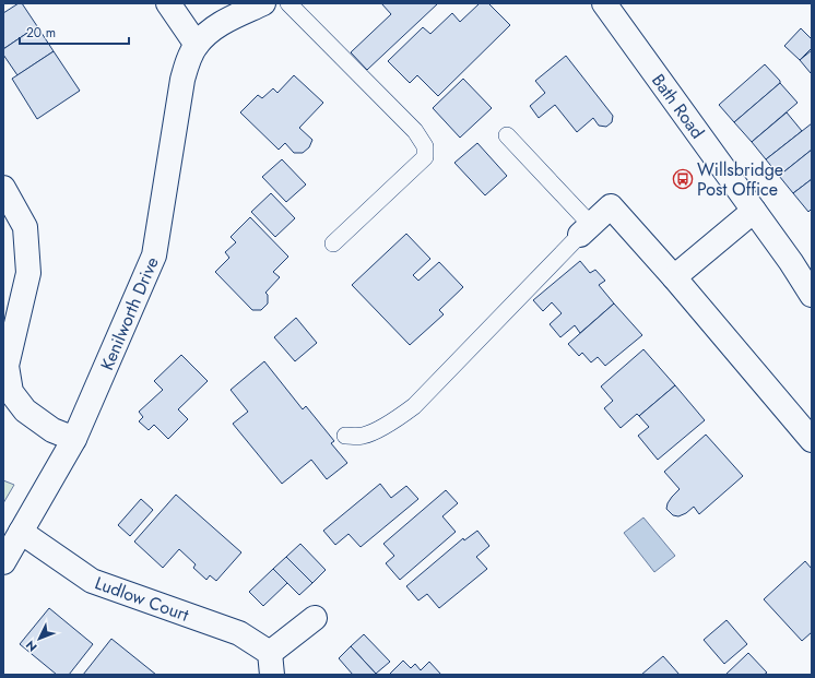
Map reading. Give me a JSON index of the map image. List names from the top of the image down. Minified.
{"streets":{"street":["Bath Road","Kenilworth Drive","Ludlow Court"]},"crossings":[["Kenilworth Drive","Ludlow Court"]],"places":{"bus stop":["Willsbridge Post Office"]},"scale_bar":"20 m","north":"bottom left"}
